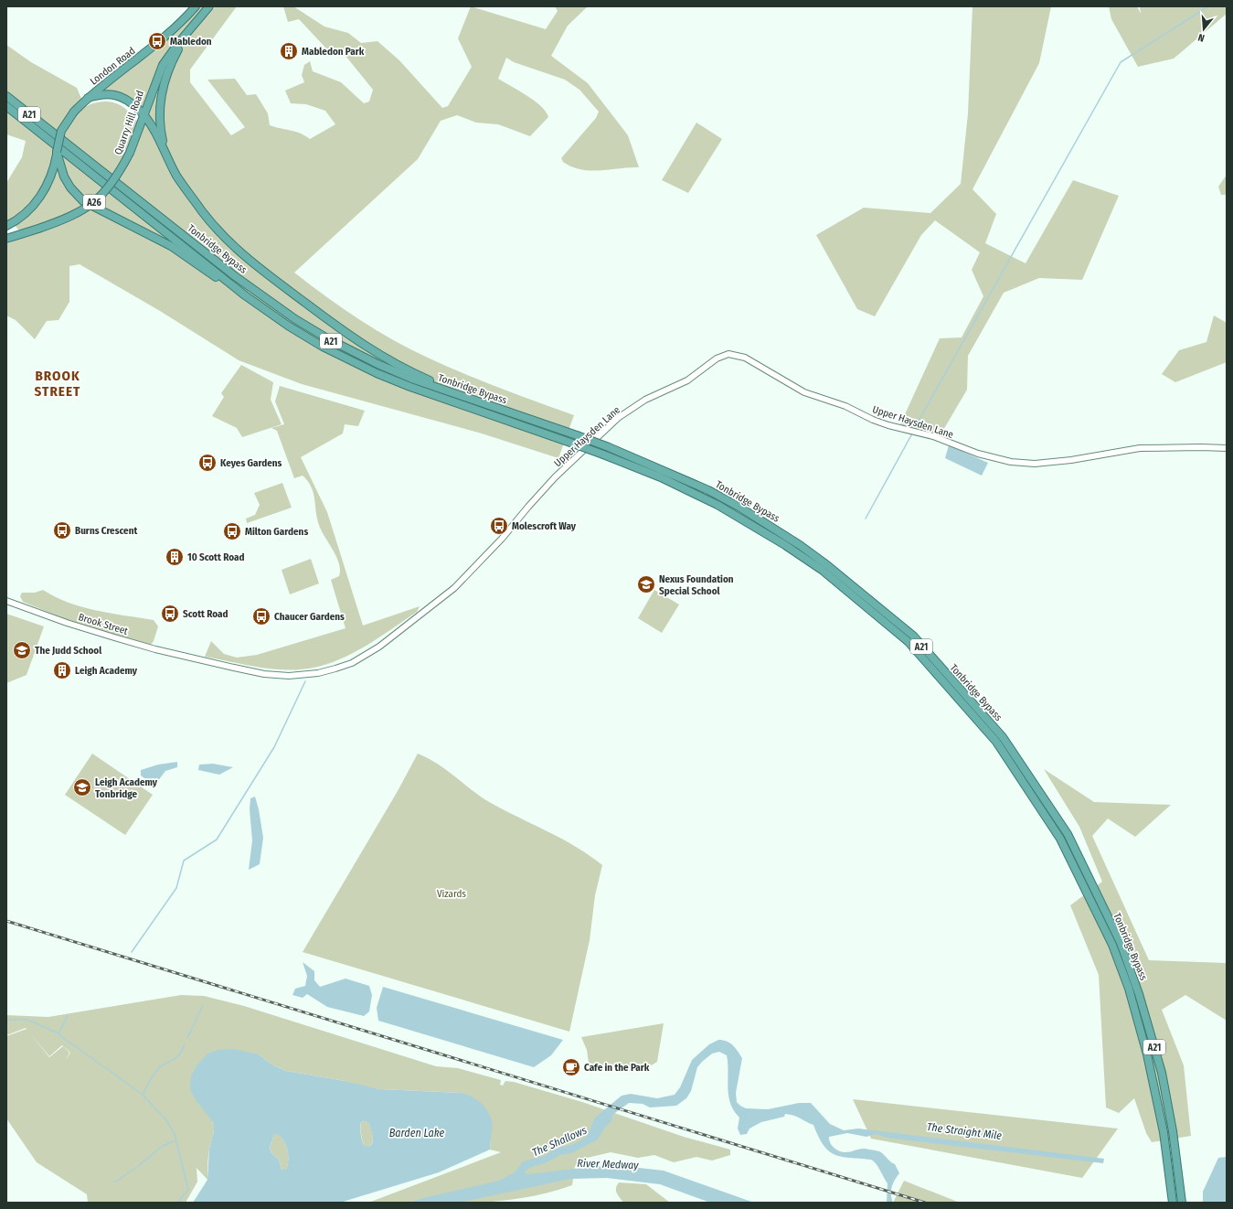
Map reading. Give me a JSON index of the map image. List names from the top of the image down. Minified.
{"streets":{"highway":["London Road","A21","Quarry Hill Road","A26","Tonbridge Bypass"],"street":["Upper Haysden Lane","Brook Street"]},"crossings":[["Upper Haysden Lane","Brook Street"]],"districts":["BROOK STREET"],"water":["The Straight Mile","Barden Lake","The Shallows","River Medway"],"parks":["Vizards"],"places":{"bus stop":["Mabledon","Keyes Gardens","Molescroft Way","Burns Crescent","Milton Gardens","Scott Road","Chaucer Gardens"],"building":["Mabledon Park","10 Scott Road","Leigh Academy"],"school or university":["Nexus Foundation Special School","The Judd School","Leigh Academy Tonbridge"],"cafe":["Cafe in the Park"]},"north":"bottom"}
